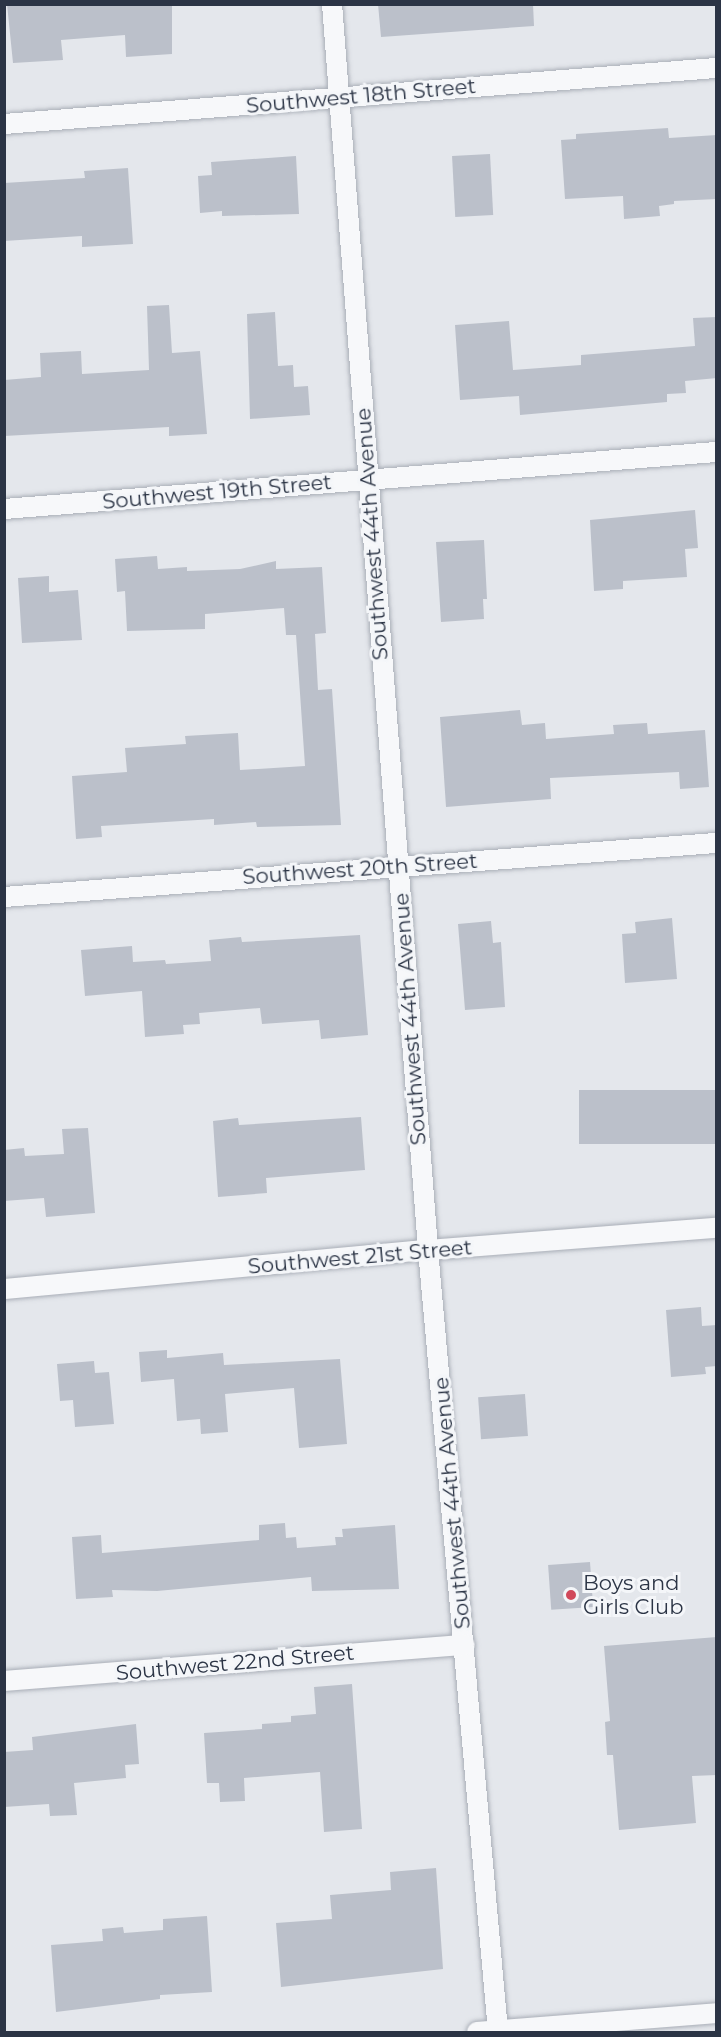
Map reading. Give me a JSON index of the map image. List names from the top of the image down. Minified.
{"streets":{"street":["Southwest 18th Street","Southwest 19th Street","Southwest 44th Avenue","Southwest 20th Street","Southwest 21st Street","Southwest 22nd Street"]},"crossings":[["Southwest 18th Street","Southwest 44th Avenue"],["Southwest 19th Street","Southwest 44th Avenue"],["Southwest 44th Avenue","Southwest 20th Street"],["Southwest 44th Avenue","Southwest 21st Street"],["Southwest 44th Avenue","Southwest 22nd Street"]],"places":["Boys and Girls Club"]}
